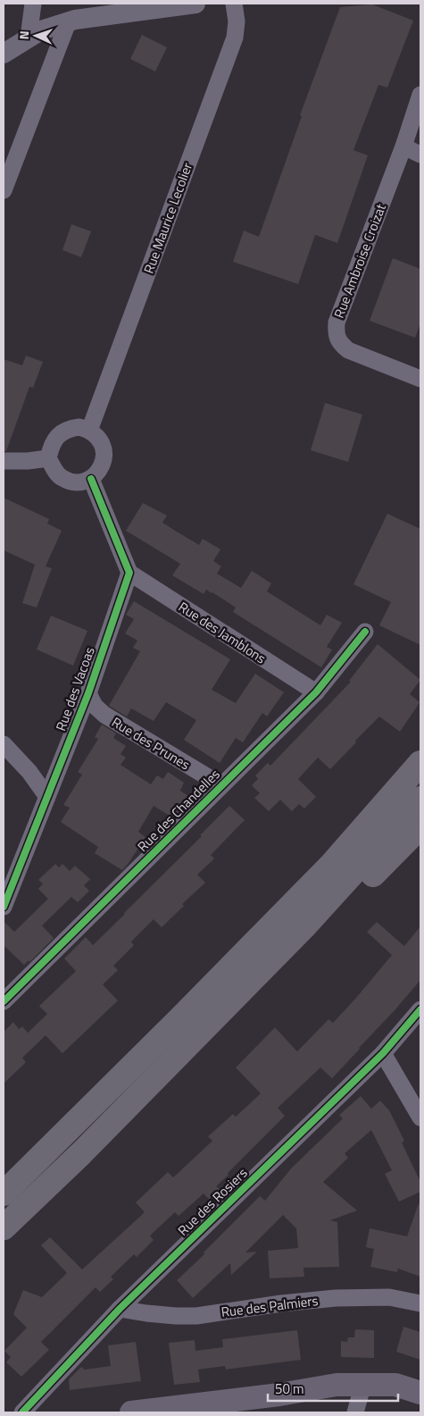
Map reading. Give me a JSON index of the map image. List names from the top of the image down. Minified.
{"streets":{"street":["Rue Maurice Lecolier","Rue Ambroise Croizat","Rue des Jamblons","Rue des Vacoas","Rue des Prunes","Rue des Chandelles","Rue des Rosiers","Rue des Palmiers"]},"crossings":[["Rue des Jamblons","Rue des Vacoas"],["Rue des Jamblons","Rue des Chandelles"],["Rue des Vacoas","Rue des Prunes"],["Rue des Prunes","Rue des Chandelles"],["Rue des Rosiers","Rue des Palmiers"]],"scale_bar":"50 m","north":"left"}
